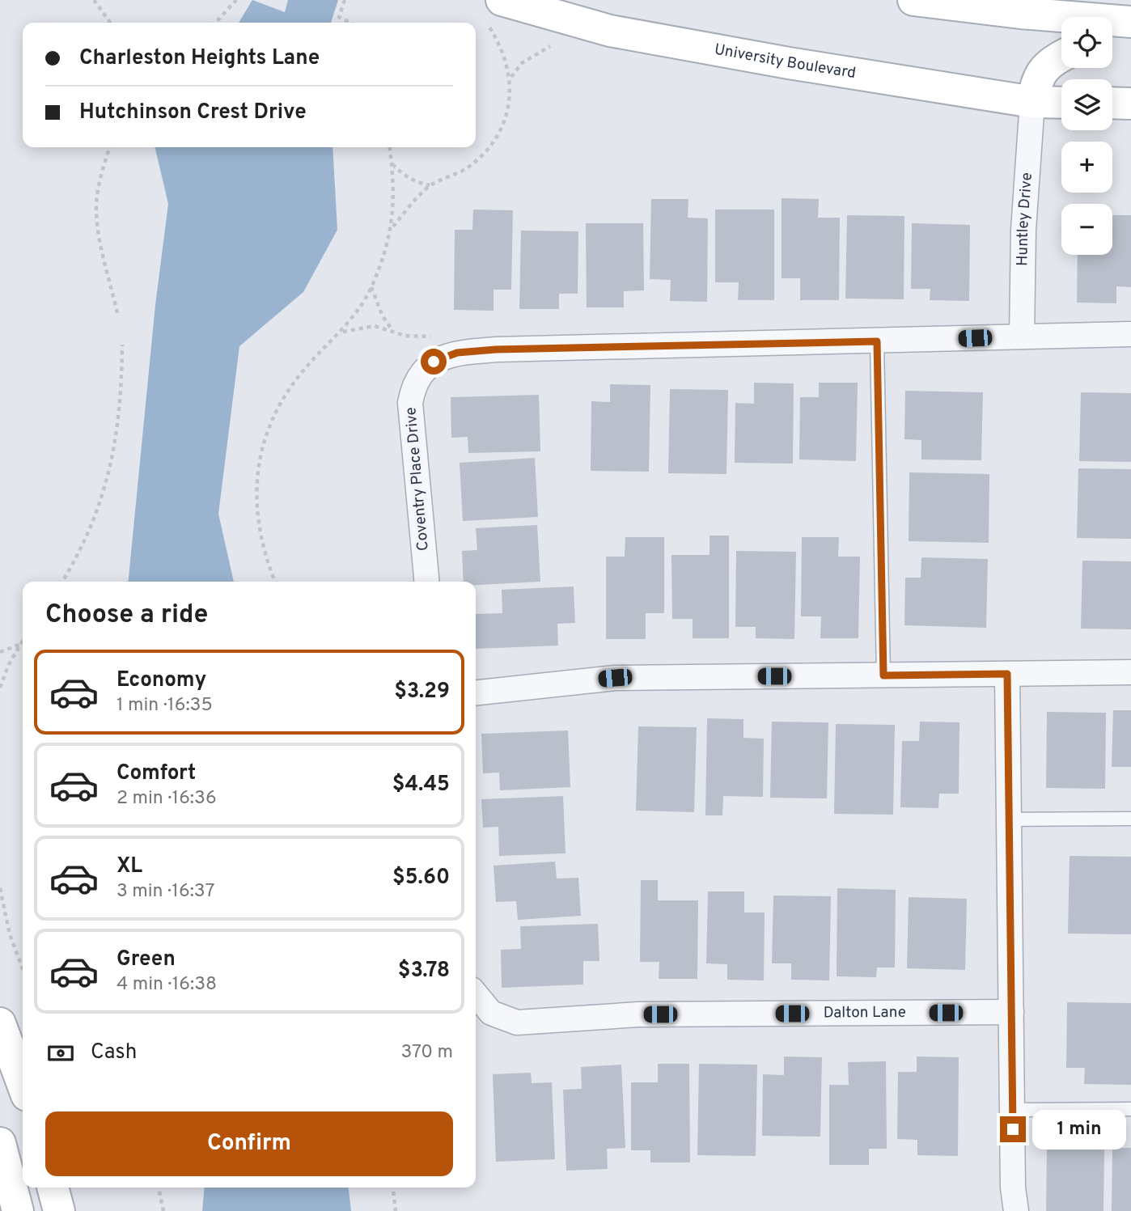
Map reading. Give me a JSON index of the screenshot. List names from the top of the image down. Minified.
{"streets":{"main road":["University Boulevard"],"street":["Huntley Drive","Coventry Place Drive","Dalton Lane"]},"crossings":[["University Boulevard","Huntley Drive"]],"page":{"map_buttons":["+","−"],"banner":["Charleston Heights Lane","Hutchinson Crest Drive"],"heading":"Choose a ride","list":[{"name":"Economy","note":"1 min · 16:35","value":"$3.29"},{"name":"Comfort","note":"2 min · 16:36","value":"$4.45"},{"name":"XL","note":"3 min · 16:37","value":"$5.60"},{"name":"Green","note":"4 min · 16:38","value":"$3.78"}],"pay":["Cash","370 m"],"buttons":"Confirm","bubble":"1 min"}}
